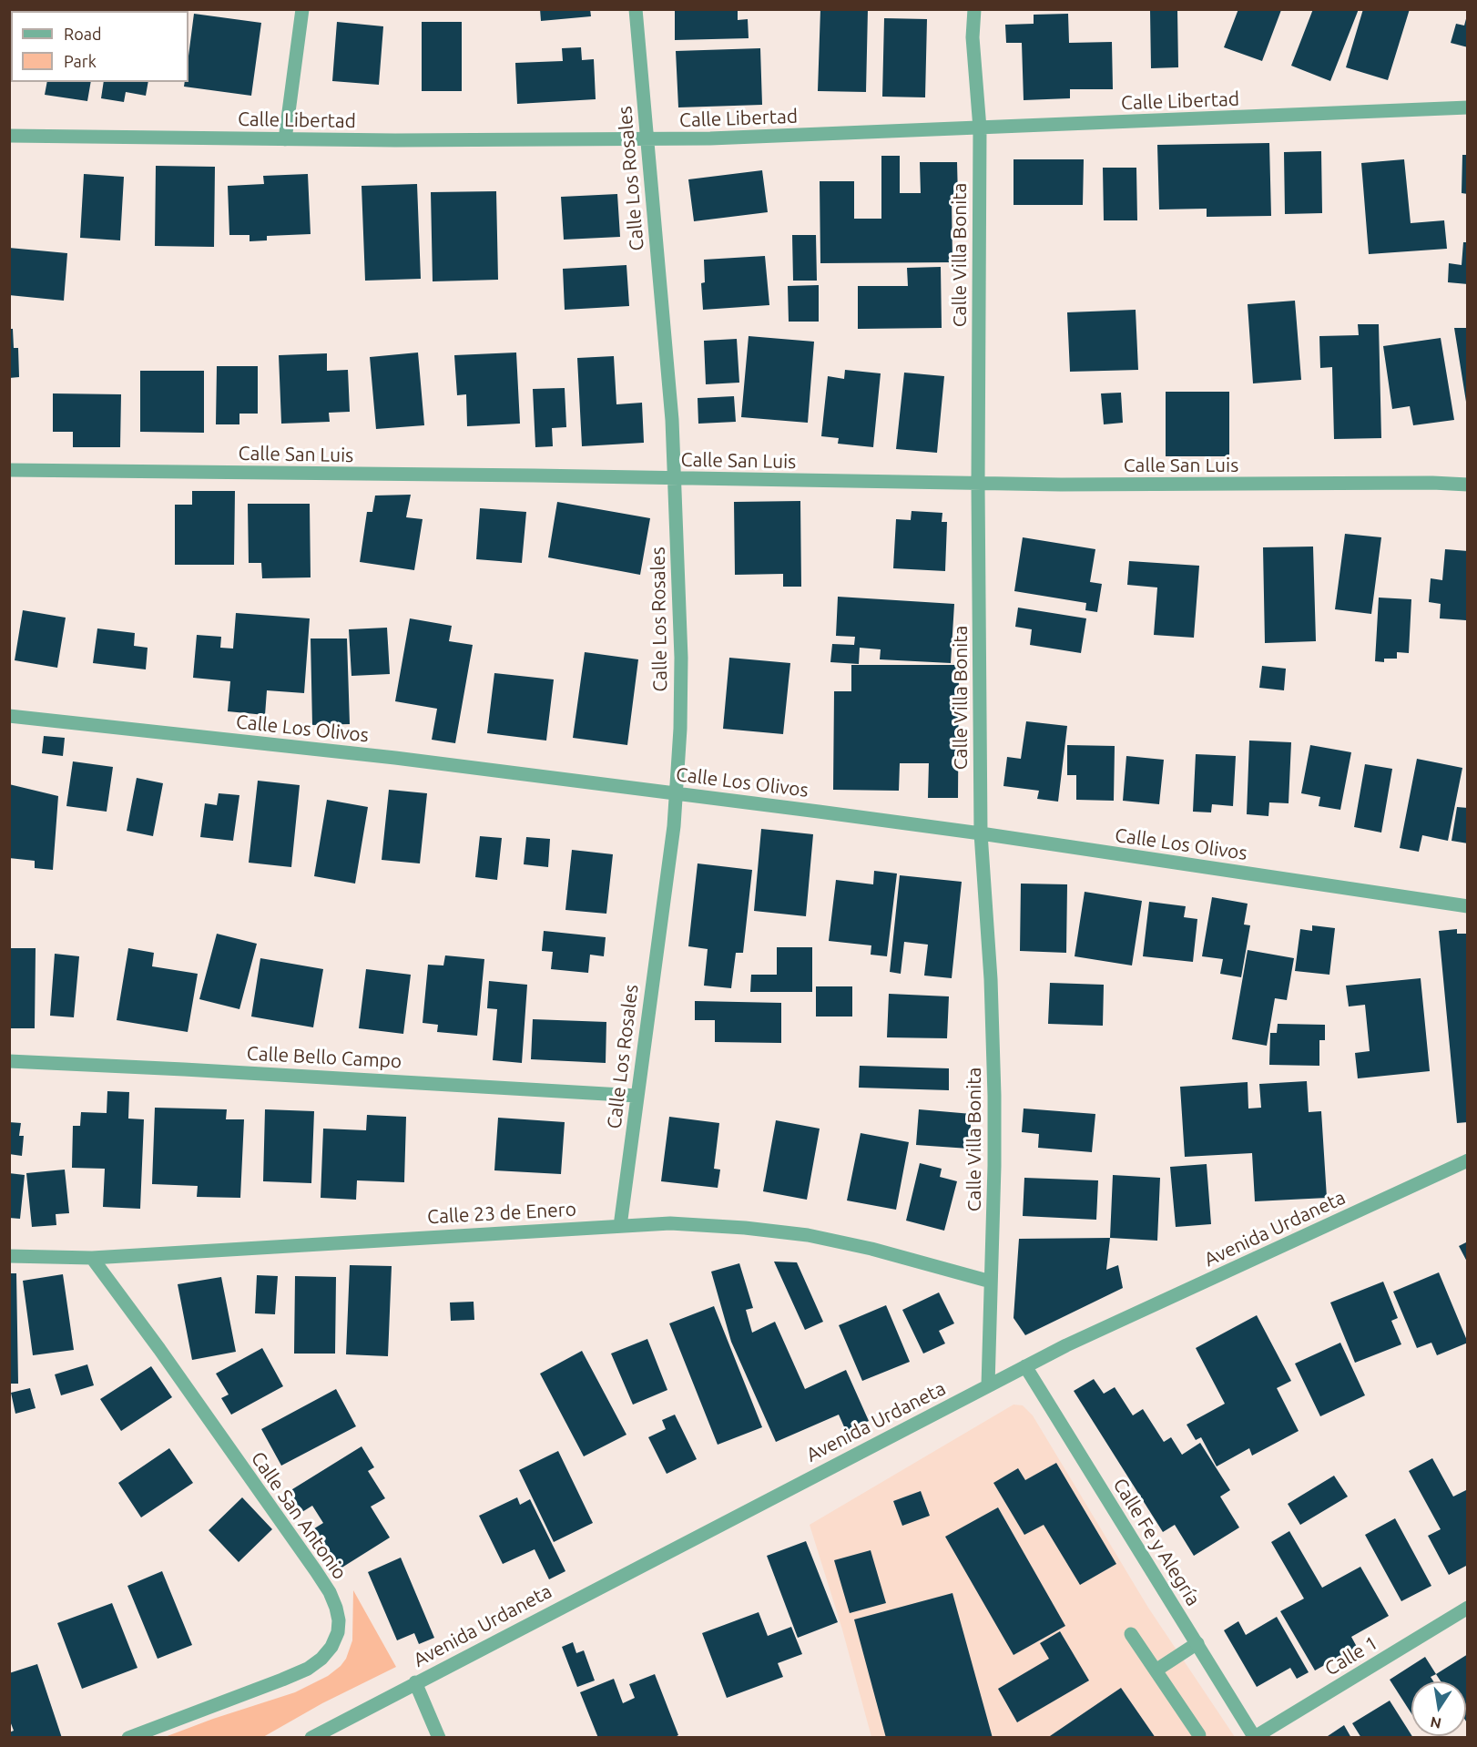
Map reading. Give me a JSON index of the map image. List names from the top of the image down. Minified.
{"streets":{"street":["Calle Libertad","Calle Los Rosales","Calle Villa Bonita","Calle San Luis","Calle Los Olivos","Calle Bello Campo","Calle 23 de Enero","Avenida Urdaneta","Calle San Antonio","Calle Fe y Alegría","Calle 1"]},"crossings":[["Calle Libertad","Calle Los Rosales"],["Calle Libertad","Calle Villa Bonita"],["Calle Los Rosales","Calle San Luis"],["Calle Los Rosales","Calle Los Olivos"],["Calle Los Rosales","Calle Bello Campo"],["Calle Los Rosales","Calle 23 de Enero"],["Calle Villa Bonita","Calle San Luis"],["Calle Villa Bonita","Calle Los Olivos"],["Calle Villa Bonita","Calle 23 de Enero"],["Calle Villa Bonita","Avenida Urdaneta"],["Calle 23 de Enero","Calle San Antonio"],["Avenida Urdaneta","Calle Fe y Alegría"],["Calle Fe y Alegría","Calle 1"]],"legend":["Road","Park"],"north":"bottom"}
